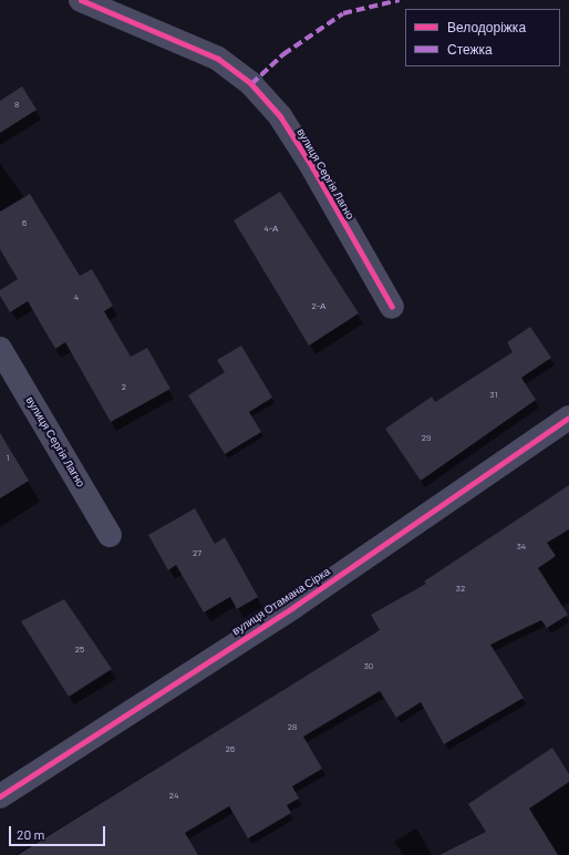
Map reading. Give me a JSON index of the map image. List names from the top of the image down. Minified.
{"streets":{"street":["вулиця Сергія Лагно","вулиця Отамана Сірка"]},"house_numbers":["8","6","4-А","4","2-А","2","31","29","1","34","27","32","25","30","28","26","24"],"legend":["Велодоріжка","Стежка"],"scale_bar":"20 m"}
